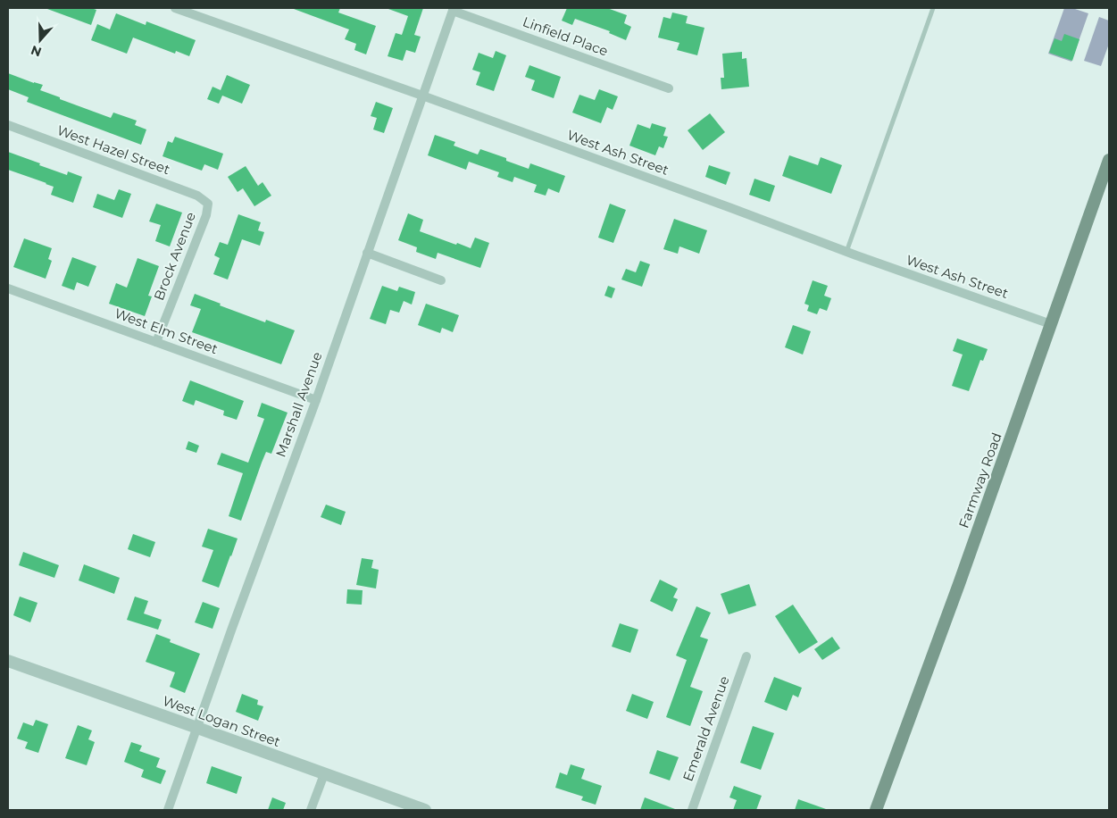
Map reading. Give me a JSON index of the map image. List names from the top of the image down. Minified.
{"streets":{"main road":["Farmway Road"],"street":["Linfield Place","West Hazel Street","West Ash Street","Brock Avenue","West Elm Street","Marshall Avenue","West Logan Street","Emerald Avenue"]},"crossings":[["Linfield Place","Marshall Avenue"],["West Hazel Street","Brock Avenue"],["West Ash Street","Marshall Avenue"],["West Ash Street","Farmway Road"],["Brock Avenue","West Elm Street"],["West Elm Street","Marshall Avenue"],["Marshall Avenue","West Logan Street"]],"north":"bottom"}
